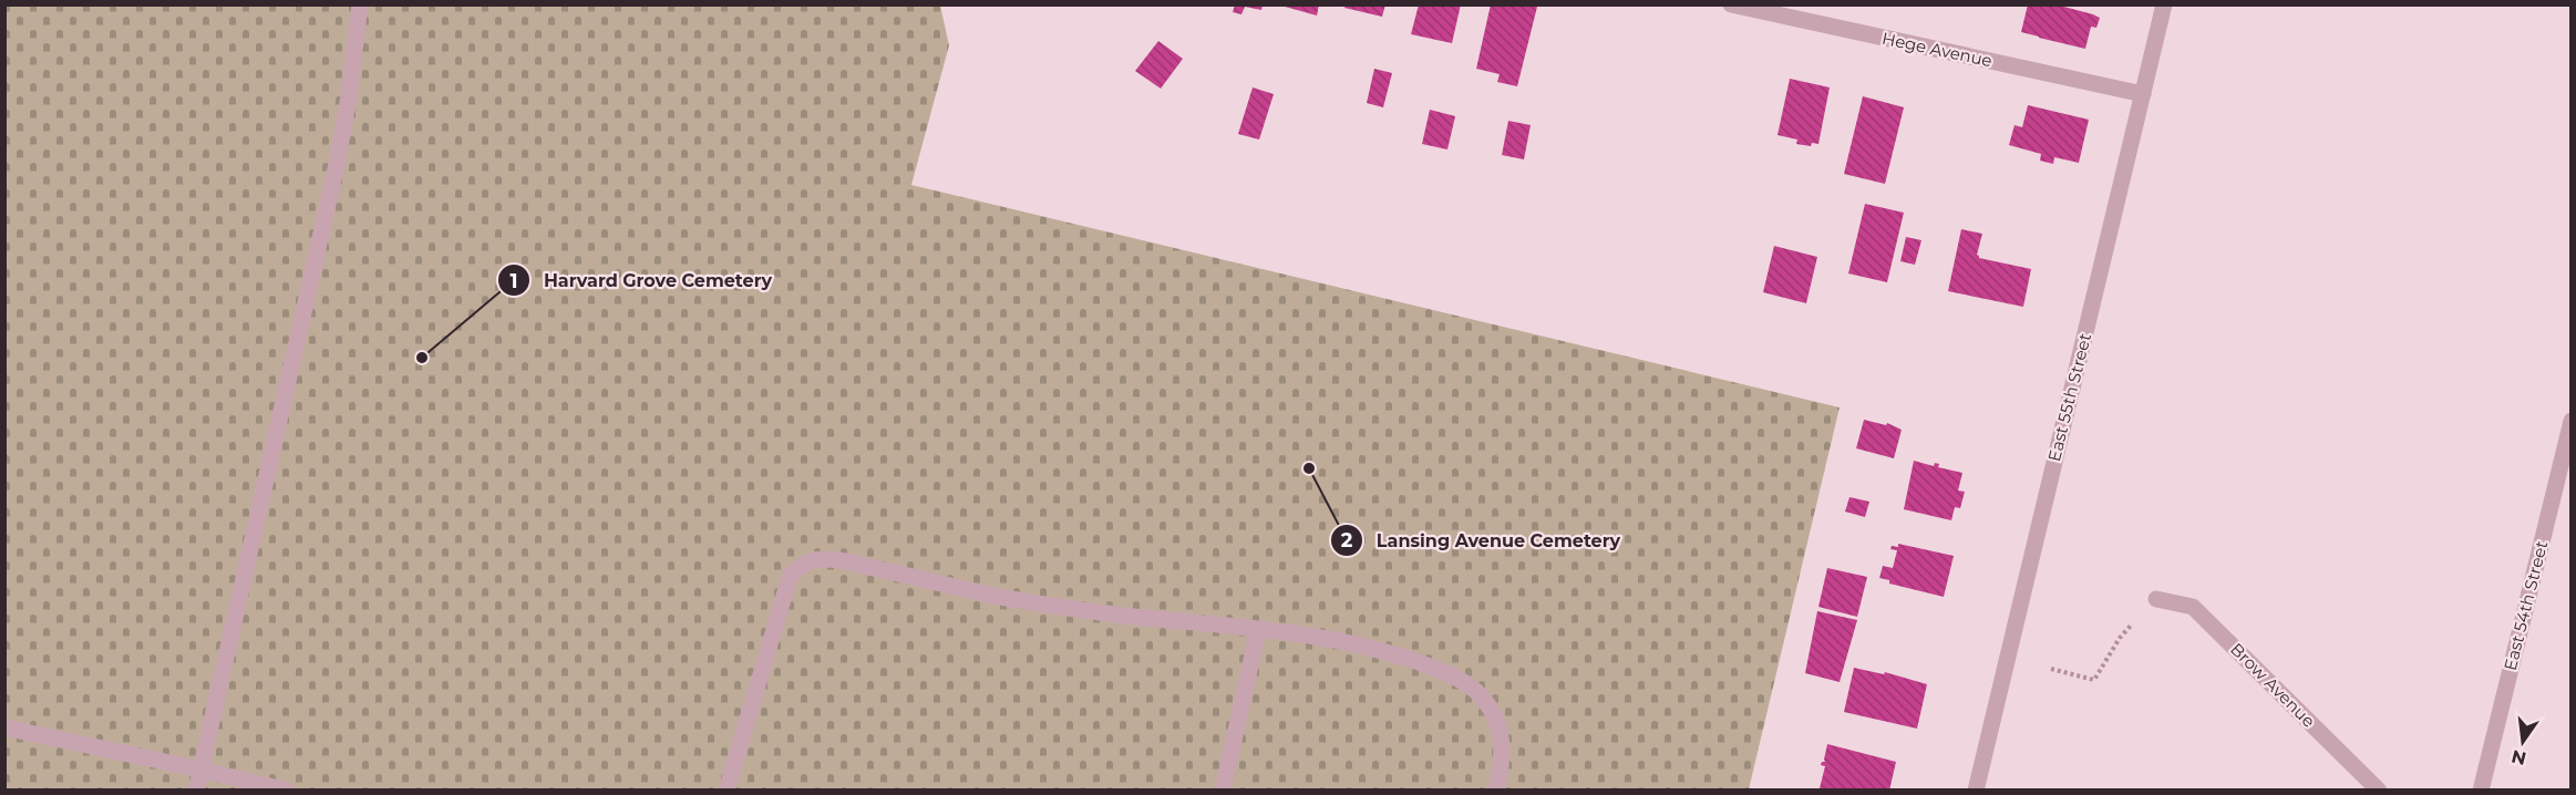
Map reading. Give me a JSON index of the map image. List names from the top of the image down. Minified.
{"streets":{"street":["Hege Avenue","East 55th Street","East 54th Street","Brow Avenue"]},"crossings":[["Hege Avenue","East 55th Street"]],"places":["Harvard Grove Cemetery","Lansing Avenue Cemetery"],"north":"bottom"}
